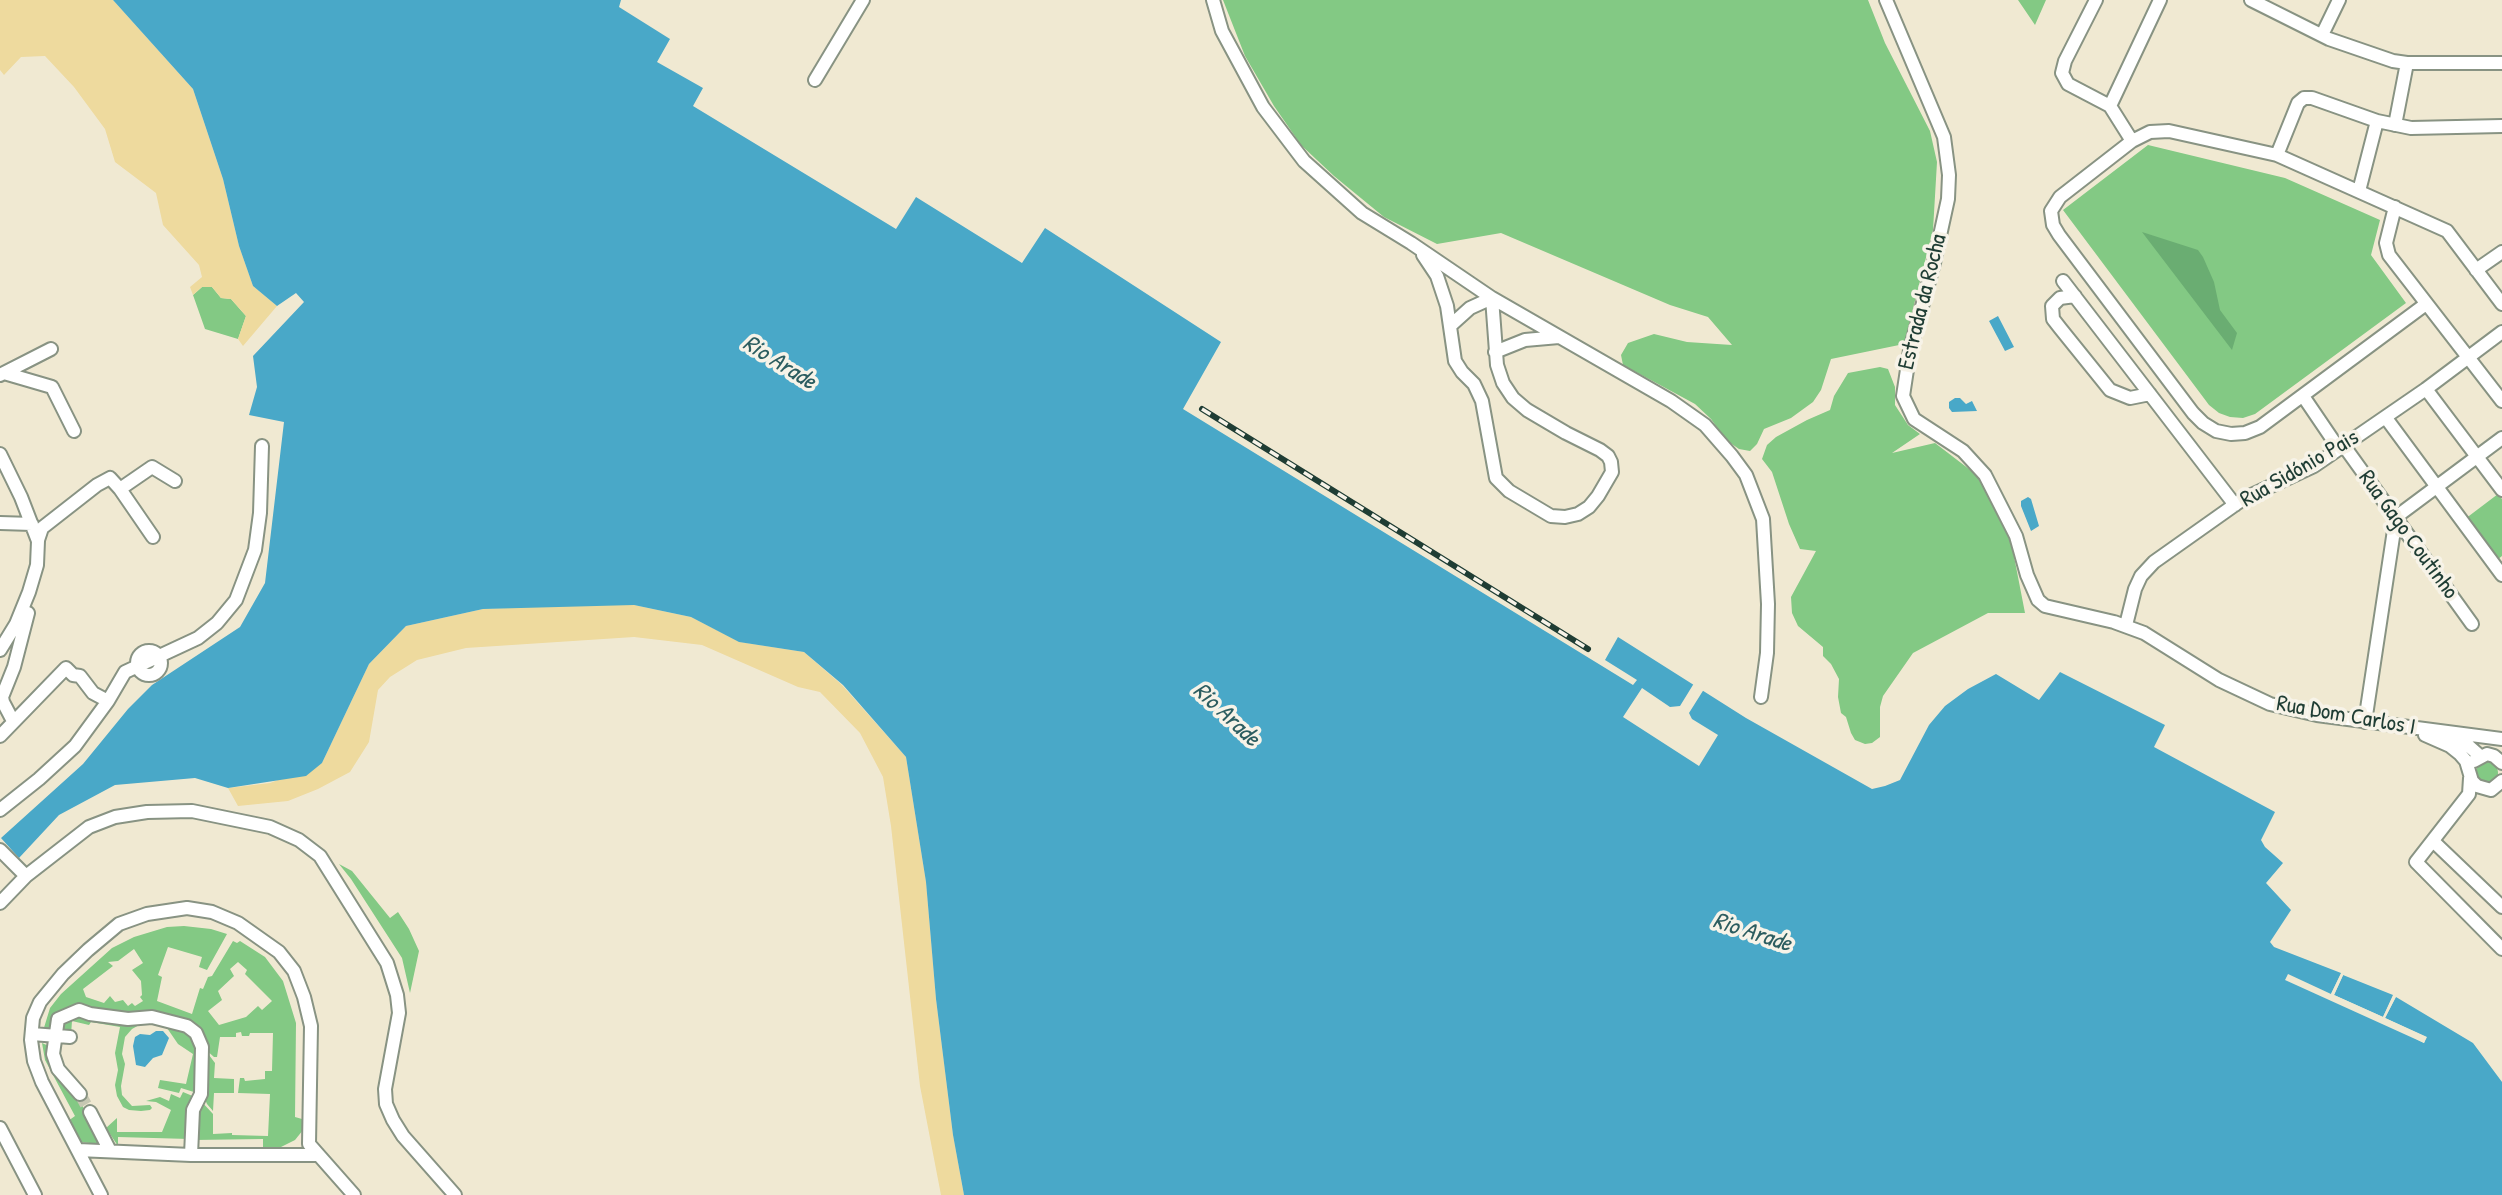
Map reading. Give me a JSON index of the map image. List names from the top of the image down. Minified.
{"streets":{"street":["Estrada da Rocha","Rua Sidónio Pais","Rua Gago Coutinho","Rua Dom Carlos I"]},"crossings":[["Estrada da Rocha","Rua Sidónio Pais"],["Estrada da Rocha","Rua Dom Carlos I"],["Rua Sidónio Pais","Rua Gago Coutinho"],["Rua Sidónio Pais","Rua Dom Carlos I"]],"water":["Rio Arade"]}
